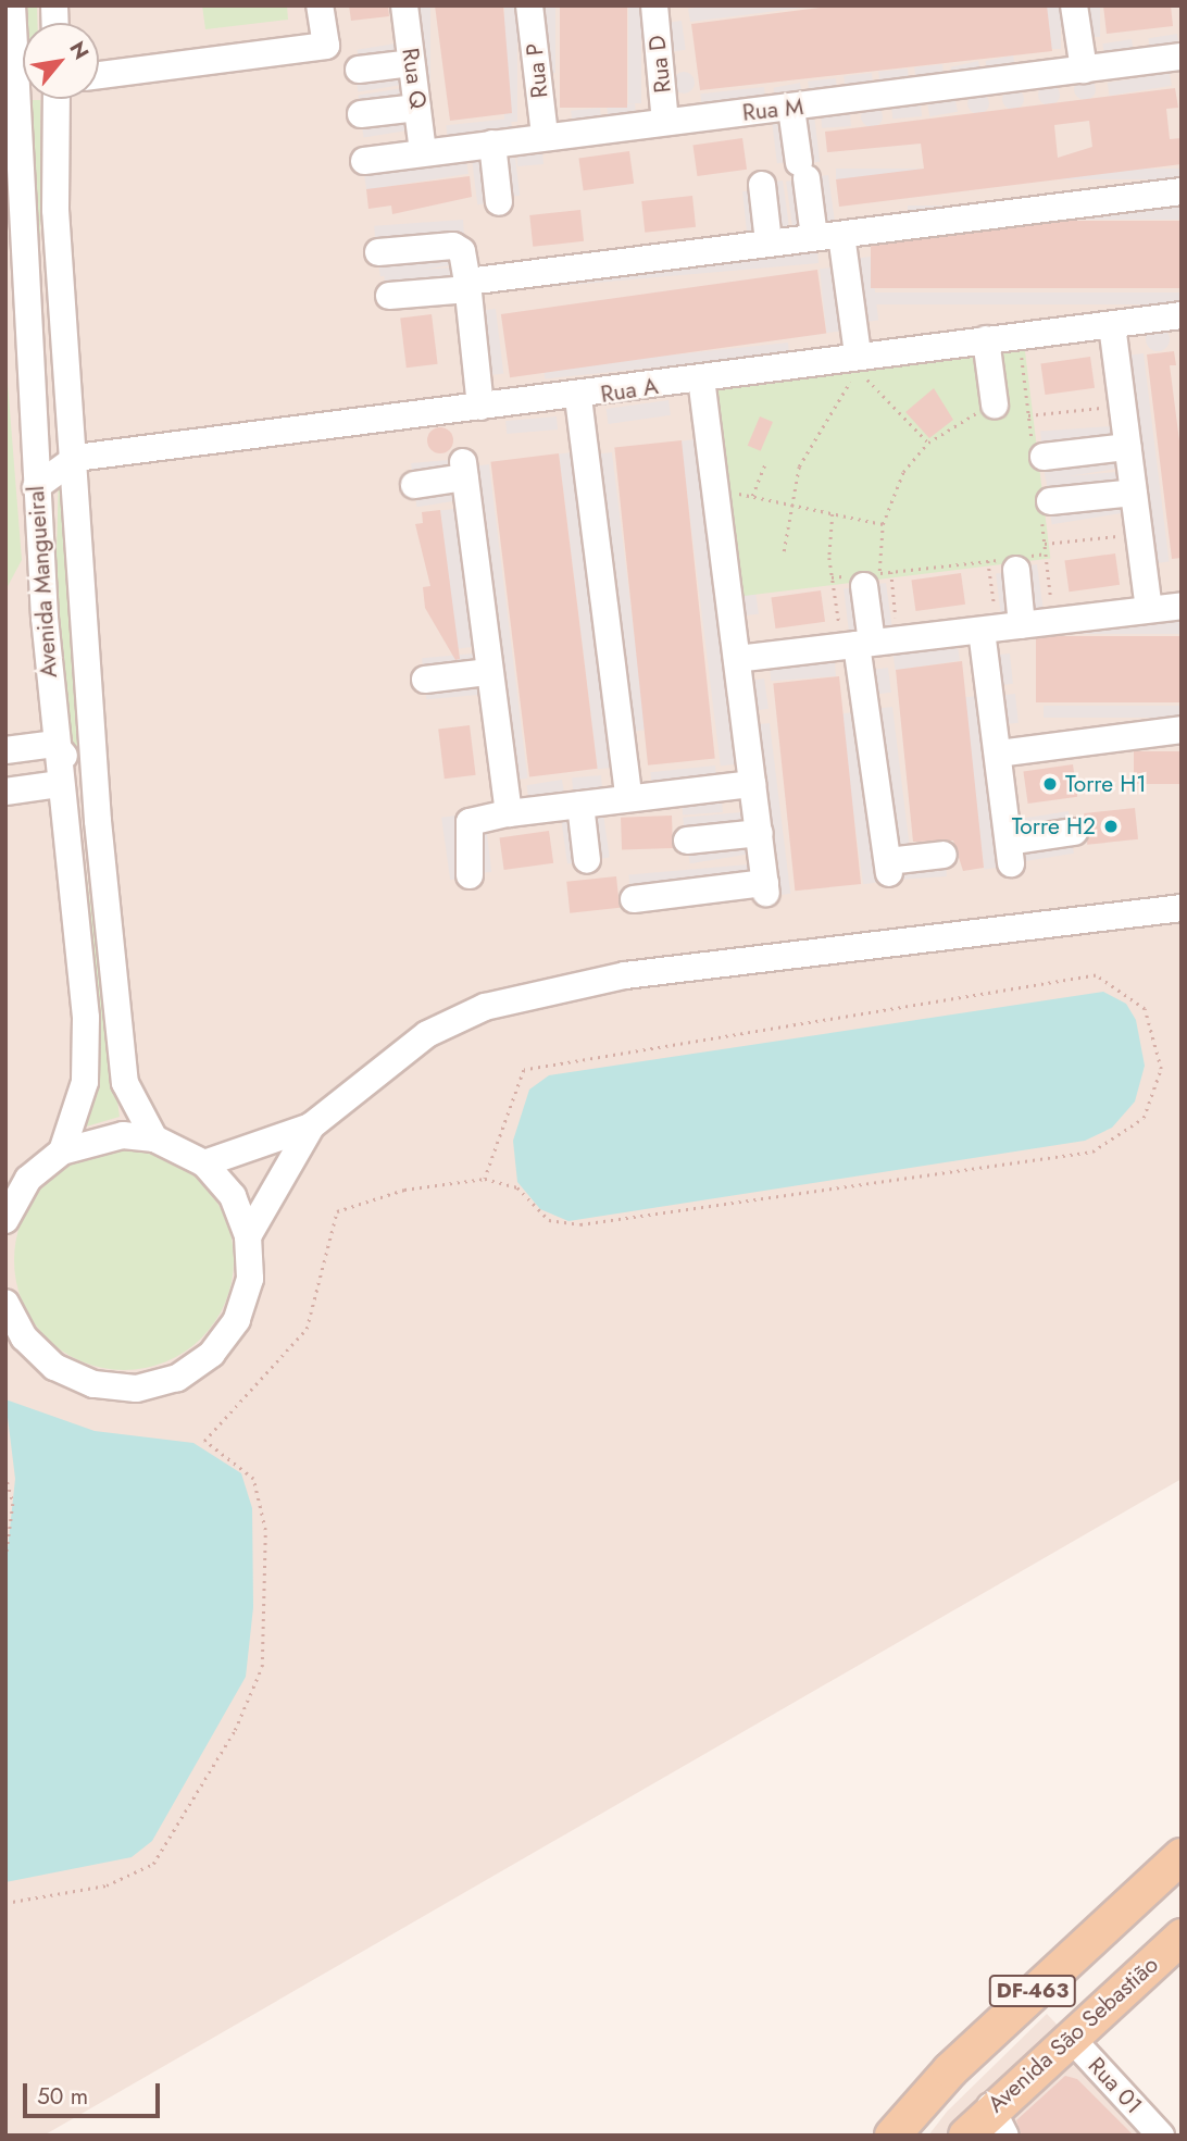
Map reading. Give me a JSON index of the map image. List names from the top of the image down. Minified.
{"streets":{"main road":["DF-463","Avenida São Sebastião"],"street":["Rua D","Rua P","Rua Q","Rua M","Rua A","Avenida Mangueiral","Rua 01"]},"crossings":[["Rua D","Rua M"],["Rua P","Rua M"],["Rua Q","Rua M"],["Rua A","Avenida Mangueiral"],["Avenida São Sebastião","Rua 01"]],"places":["Torre H1","Torre H2"],"scale_bar":"50 m","north":"top right"}
